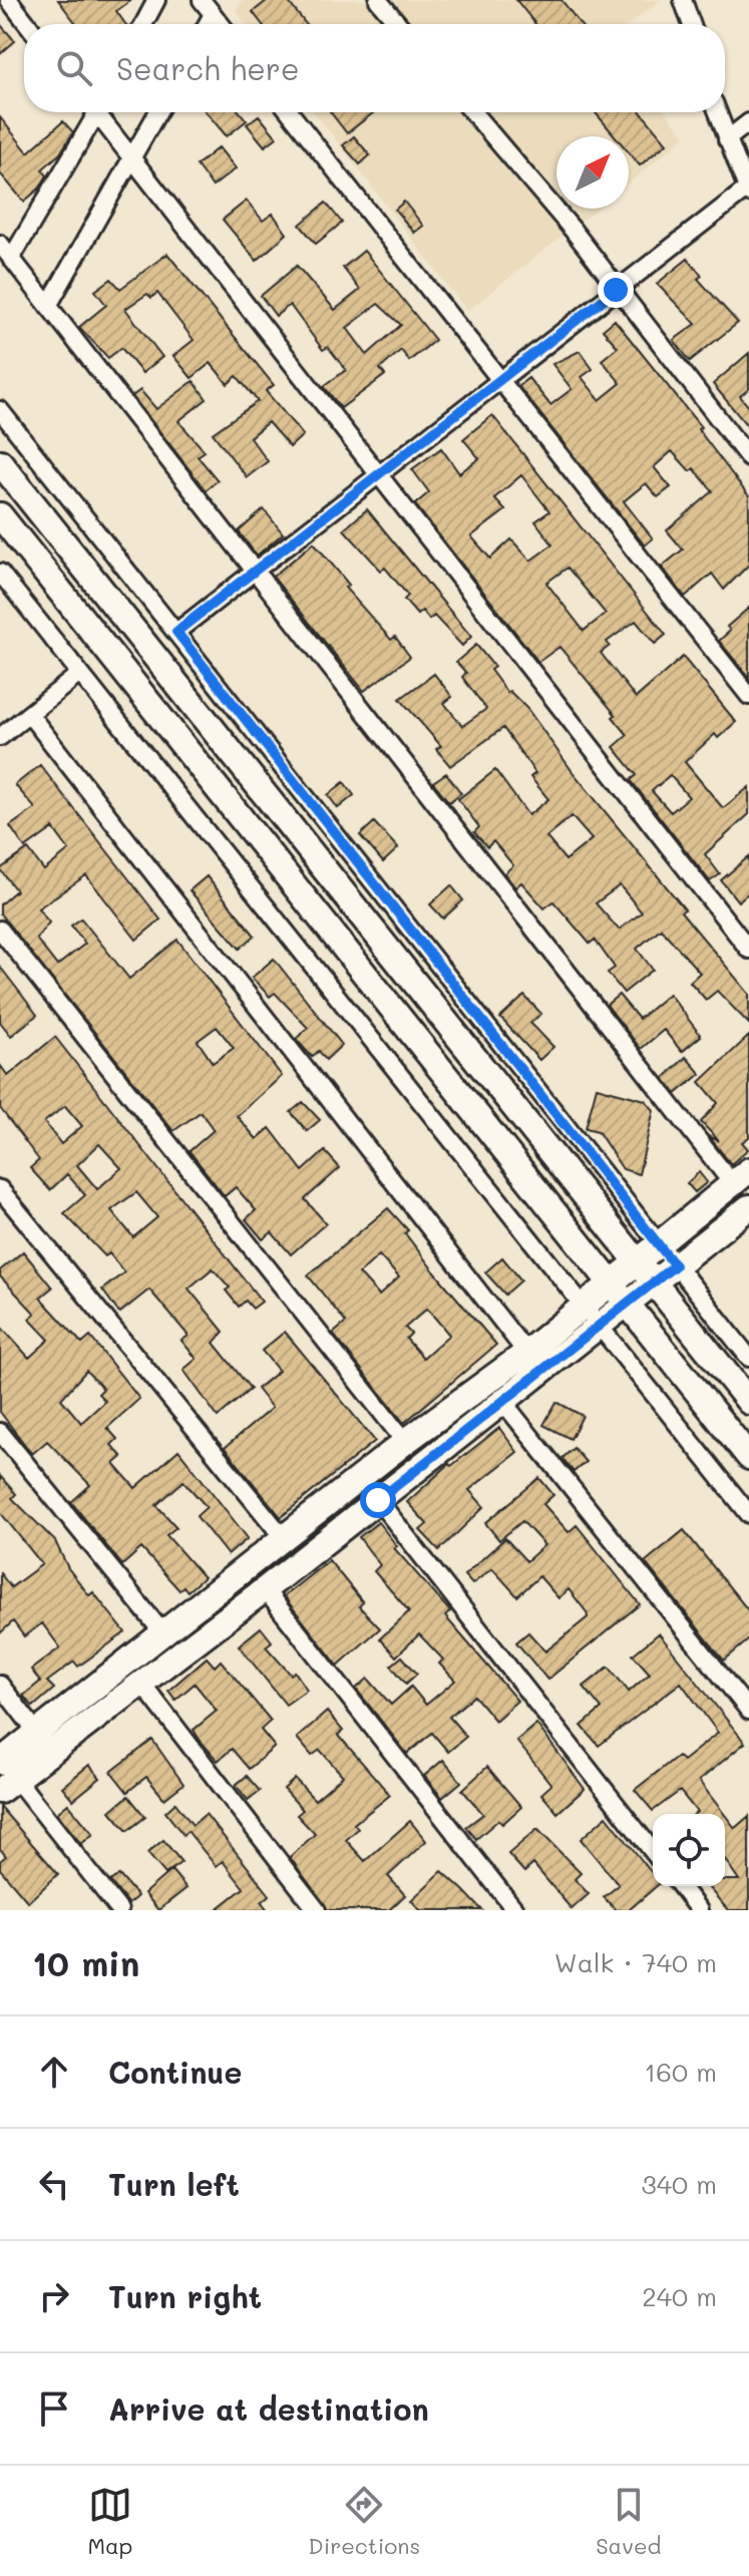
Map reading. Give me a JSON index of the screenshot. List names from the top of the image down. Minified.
{"north":"top right","page":{"search":"Search here","heading":["10 min","Walk · 740 m"],"list":[["Continue","160 m"],["Turn left","340 m"],["Turn right","240 m"],"Arrive at destination"],"nav":["Map","Directions","Saved"]}}
